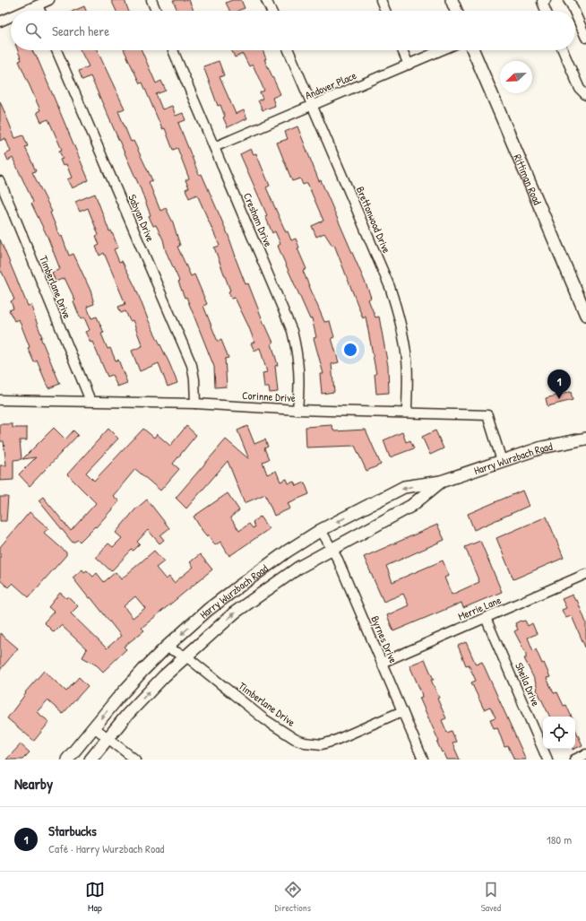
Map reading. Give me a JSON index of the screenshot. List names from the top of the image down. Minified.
{"streets":{"main road":["Rittiman Road","Harry Wurzbach Road"],"street":["Andover Place","Sabyan Drive","Cresham Drive","Brettonwood Drive","Timberlane Drive","Corinne Drive","Merrie Lane","Byrnes Drive","Sheila Drive"]},"crossings":[["Andover Place","Cresham Drive"],["Andover Place","Brettonwood Drive"],["Sabyan Drive","Corinne Drive"],["Cresham Drive","Corinne Drive"],["Brettonwood Drive","Corinne Drive"],["Timberlane Drive","Corinne Drive"],["Timberlane Drive","Harry Wurzbach Road"],["Timberlane Drive","Byrnes Drive"],["Corinne Drive","Harry Wurzbach Road"],["Harry Wurzbach Road","Byrnes Drive"],["Merrie Lane","Byrnes Drive"],["Merrie Lane","Sheila Drive"]],"north":"bottom left","page":{"search":"Search here","pins":"1","heading":"Nearby","list":[{"mark":"1","name":"Starbucks","note":"Café · Harry Wurzbach Road","value":"180 m"}],"nav":["Map","Directions","Saved"]}}
